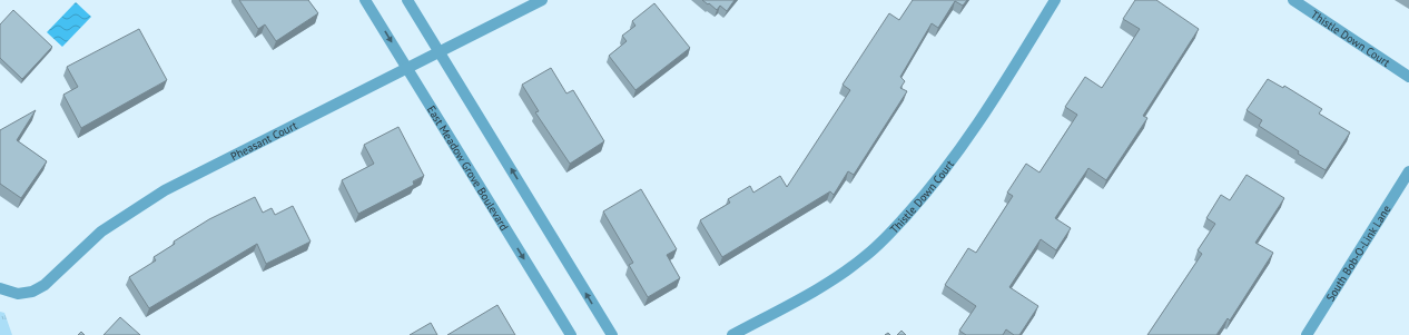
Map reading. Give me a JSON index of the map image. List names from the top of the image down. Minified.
{"streets":{"street":["Thistle Down Court","Pheasant Court","East Meadow Grove Boulevard","South Bob-O-Link Lane"]},"crossings":[["Pheasant Court","East Meadow Grove Boulevard"]]}
